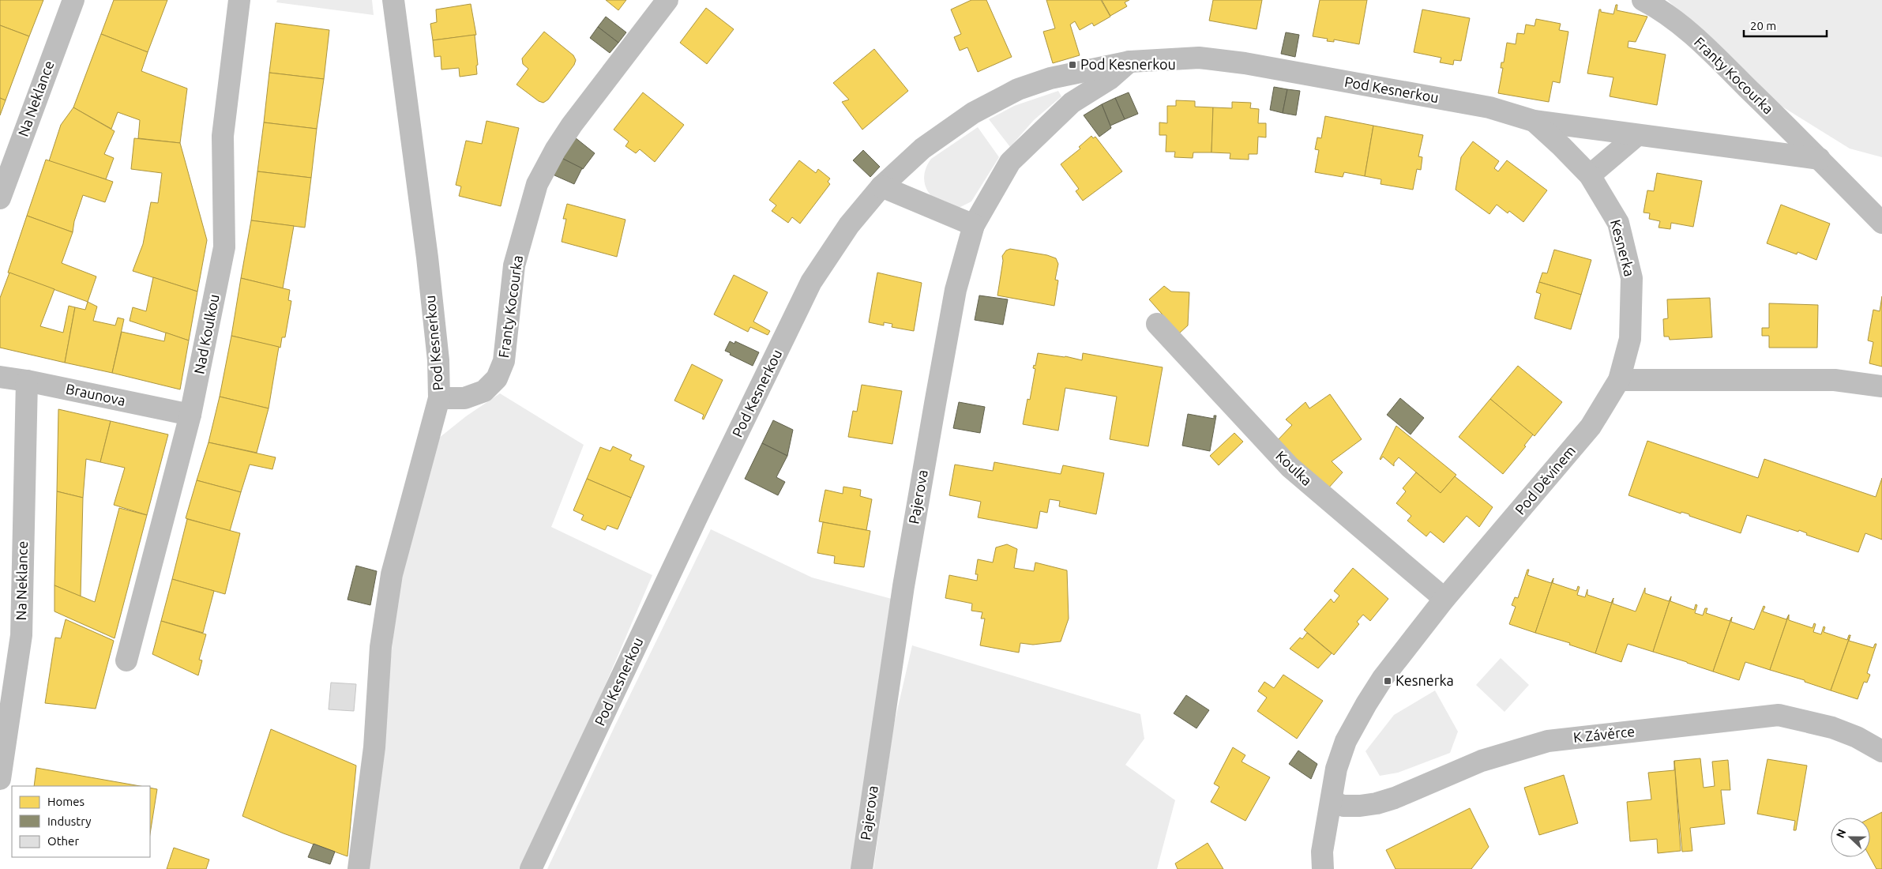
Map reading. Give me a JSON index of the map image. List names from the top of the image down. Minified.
{"streets":{"street":["Franty Kocourka","Pod Kesnerkou","Na Neklance","Kesnerka","Nad Koulkou","Braunova","Koulka","Pod Děvínem","Pajerova","K Závěrce"]},"crossings":[["Franty Kocourka","Pod Kesnerkou"],["Pod Kesnerkou","Kesnerka"],["Na Neklance","Braunova"],["Kesnerka","Pod Děvínem"],["Nad Koulkou","Braunova"],["Koulka","Pod Děvínem"],["Pod Děvínem","K Závěrce"]],"places":{"transit":["Pod Kesnerkou","Kesnerka"]},"legend":["Homes","Industry","Other"],"scale_bar":"20 m","north":"left"}
